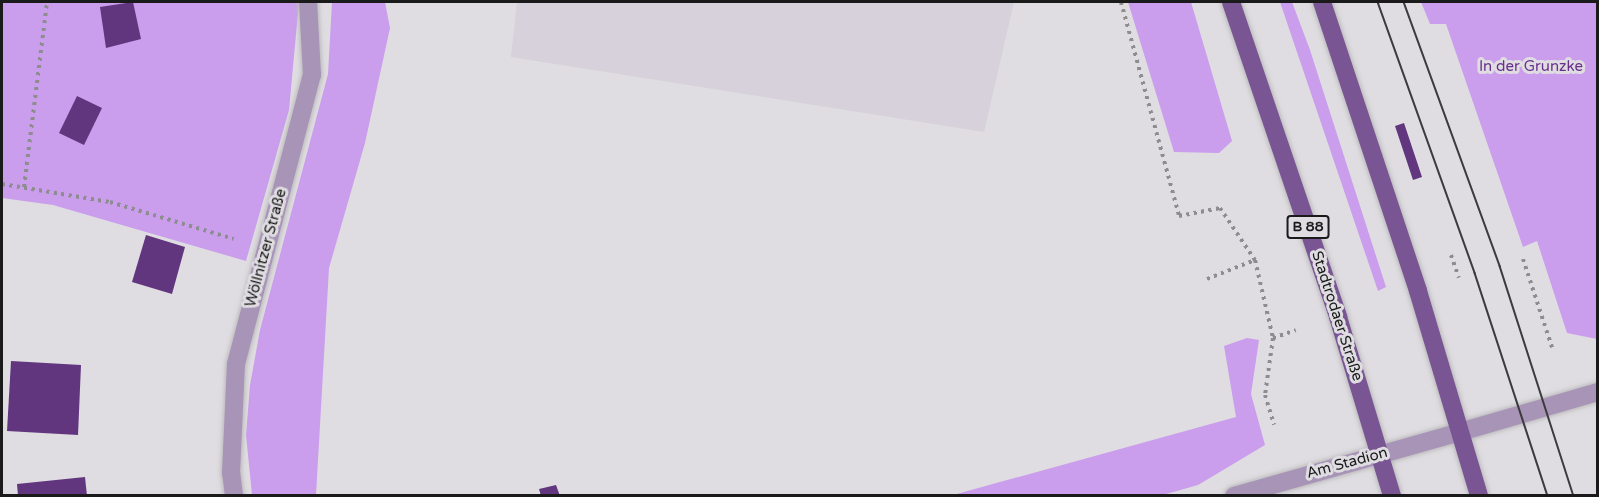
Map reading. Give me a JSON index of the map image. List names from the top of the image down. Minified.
{"streets":{"main road":["B 88","Stadtrodaer Straße"],"street":["Wöllnitzer Straße","Am Stadion"]},"crossings":[["Stadtrodaer Straße","Am Stadion"]],"parks":["In der Grunzke"]}
